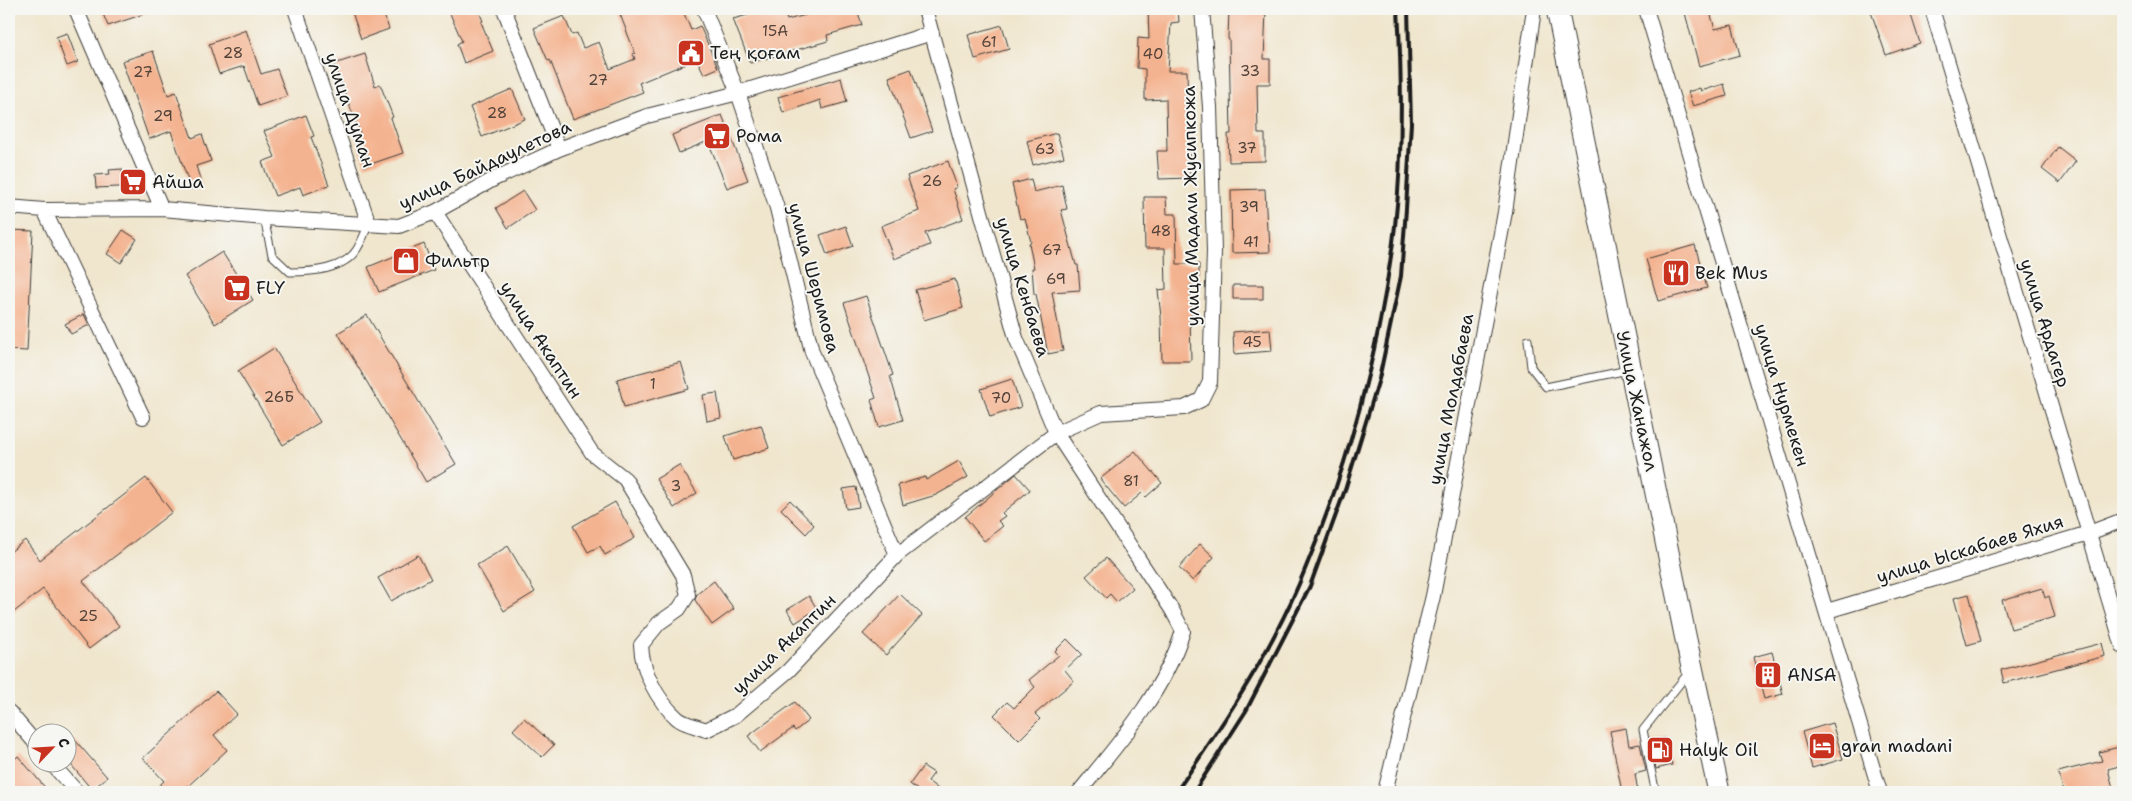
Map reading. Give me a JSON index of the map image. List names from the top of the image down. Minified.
{"streets":{"main road":["Улица Жанажол"],"street":["улица Думан","улица Байдаулетова","улица Мадали Жусипкожа","улица Шеримова","улица Кенбаева","улица Ардагер","улица Акаптин","улица Нурмекен","улица Молдабаева","улица Ыскабаев Яхия"]},"crossings":[["улица Думан","улица Байдаулетова"],["улица Байдаулетова","улица Шеримова"],["улица Байдаулетова","улица Кенбаева"],["улица Байдаулетова","улица Акаптин"],["улица Мадали Жусипкожа","улица Акаптин"],["улица Шеримова","улица Акаптин"],["улица Кенбаева","улица Акаптин"],["улица Ардагер","улица Ыскабаев Яхия"],["улица Нурмекен","улица Ыскабаев Яхия"]],"places":{"public building":["Тең қоғам"],"supermarket":["Рома","Айша","FLY"],"shop":["Фильтр"],"restaurant":["Bek Mus"],"building":["ANSA"],"hotel":["gran madani"],"fuel station":["Halyk Oil"]},"house_numbers":["15А","61","28","40","33","27","27","28","29","37","63","26","39","48","41","67","69","45","1","26Б","70","81","3","25"],"north":"top right"}
